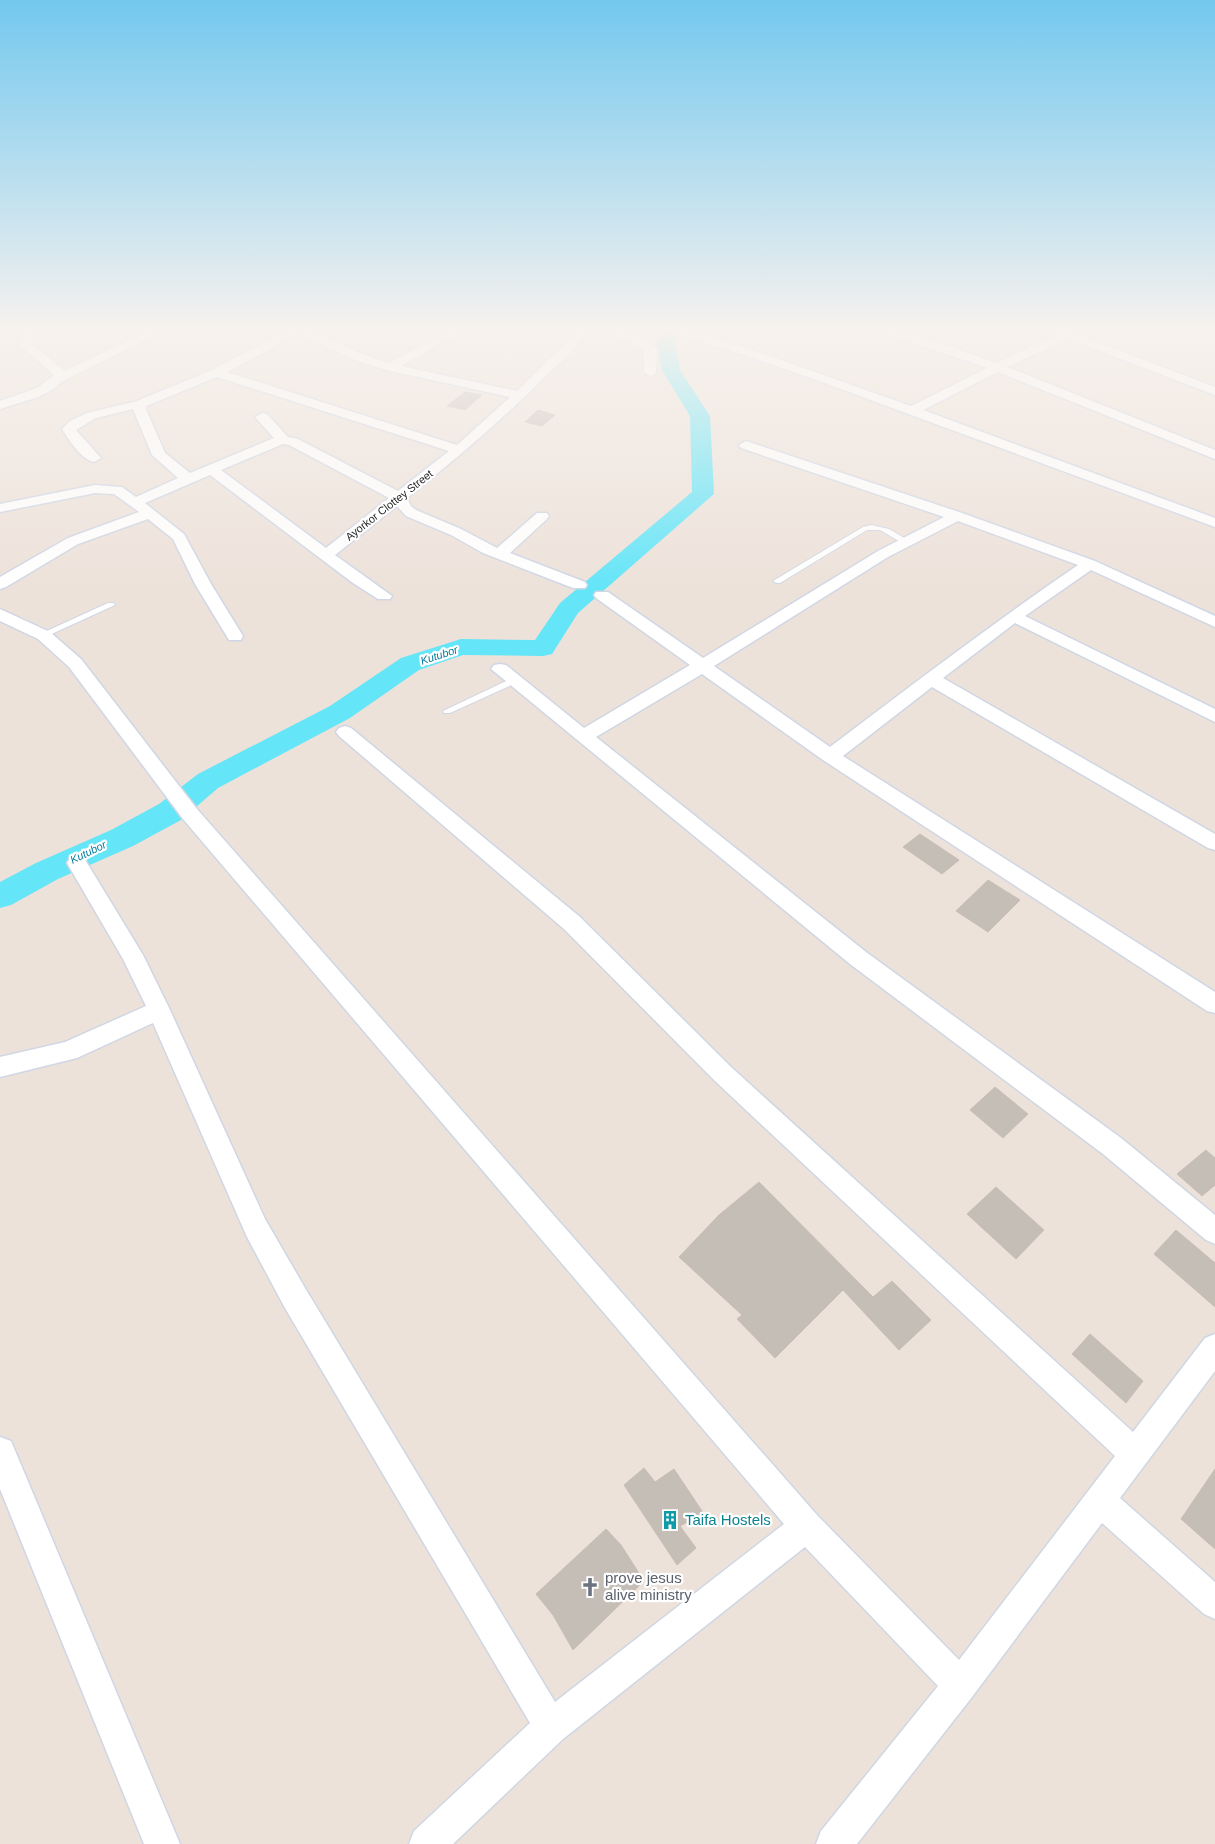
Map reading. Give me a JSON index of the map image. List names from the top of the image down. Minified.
{"streets":{"street":["Ayorkor Clottey Street"]},"water":["Kutubor"],"places":{"building":["Taifa Hostels"],"church":["prove jesus alive ministry"]}}
